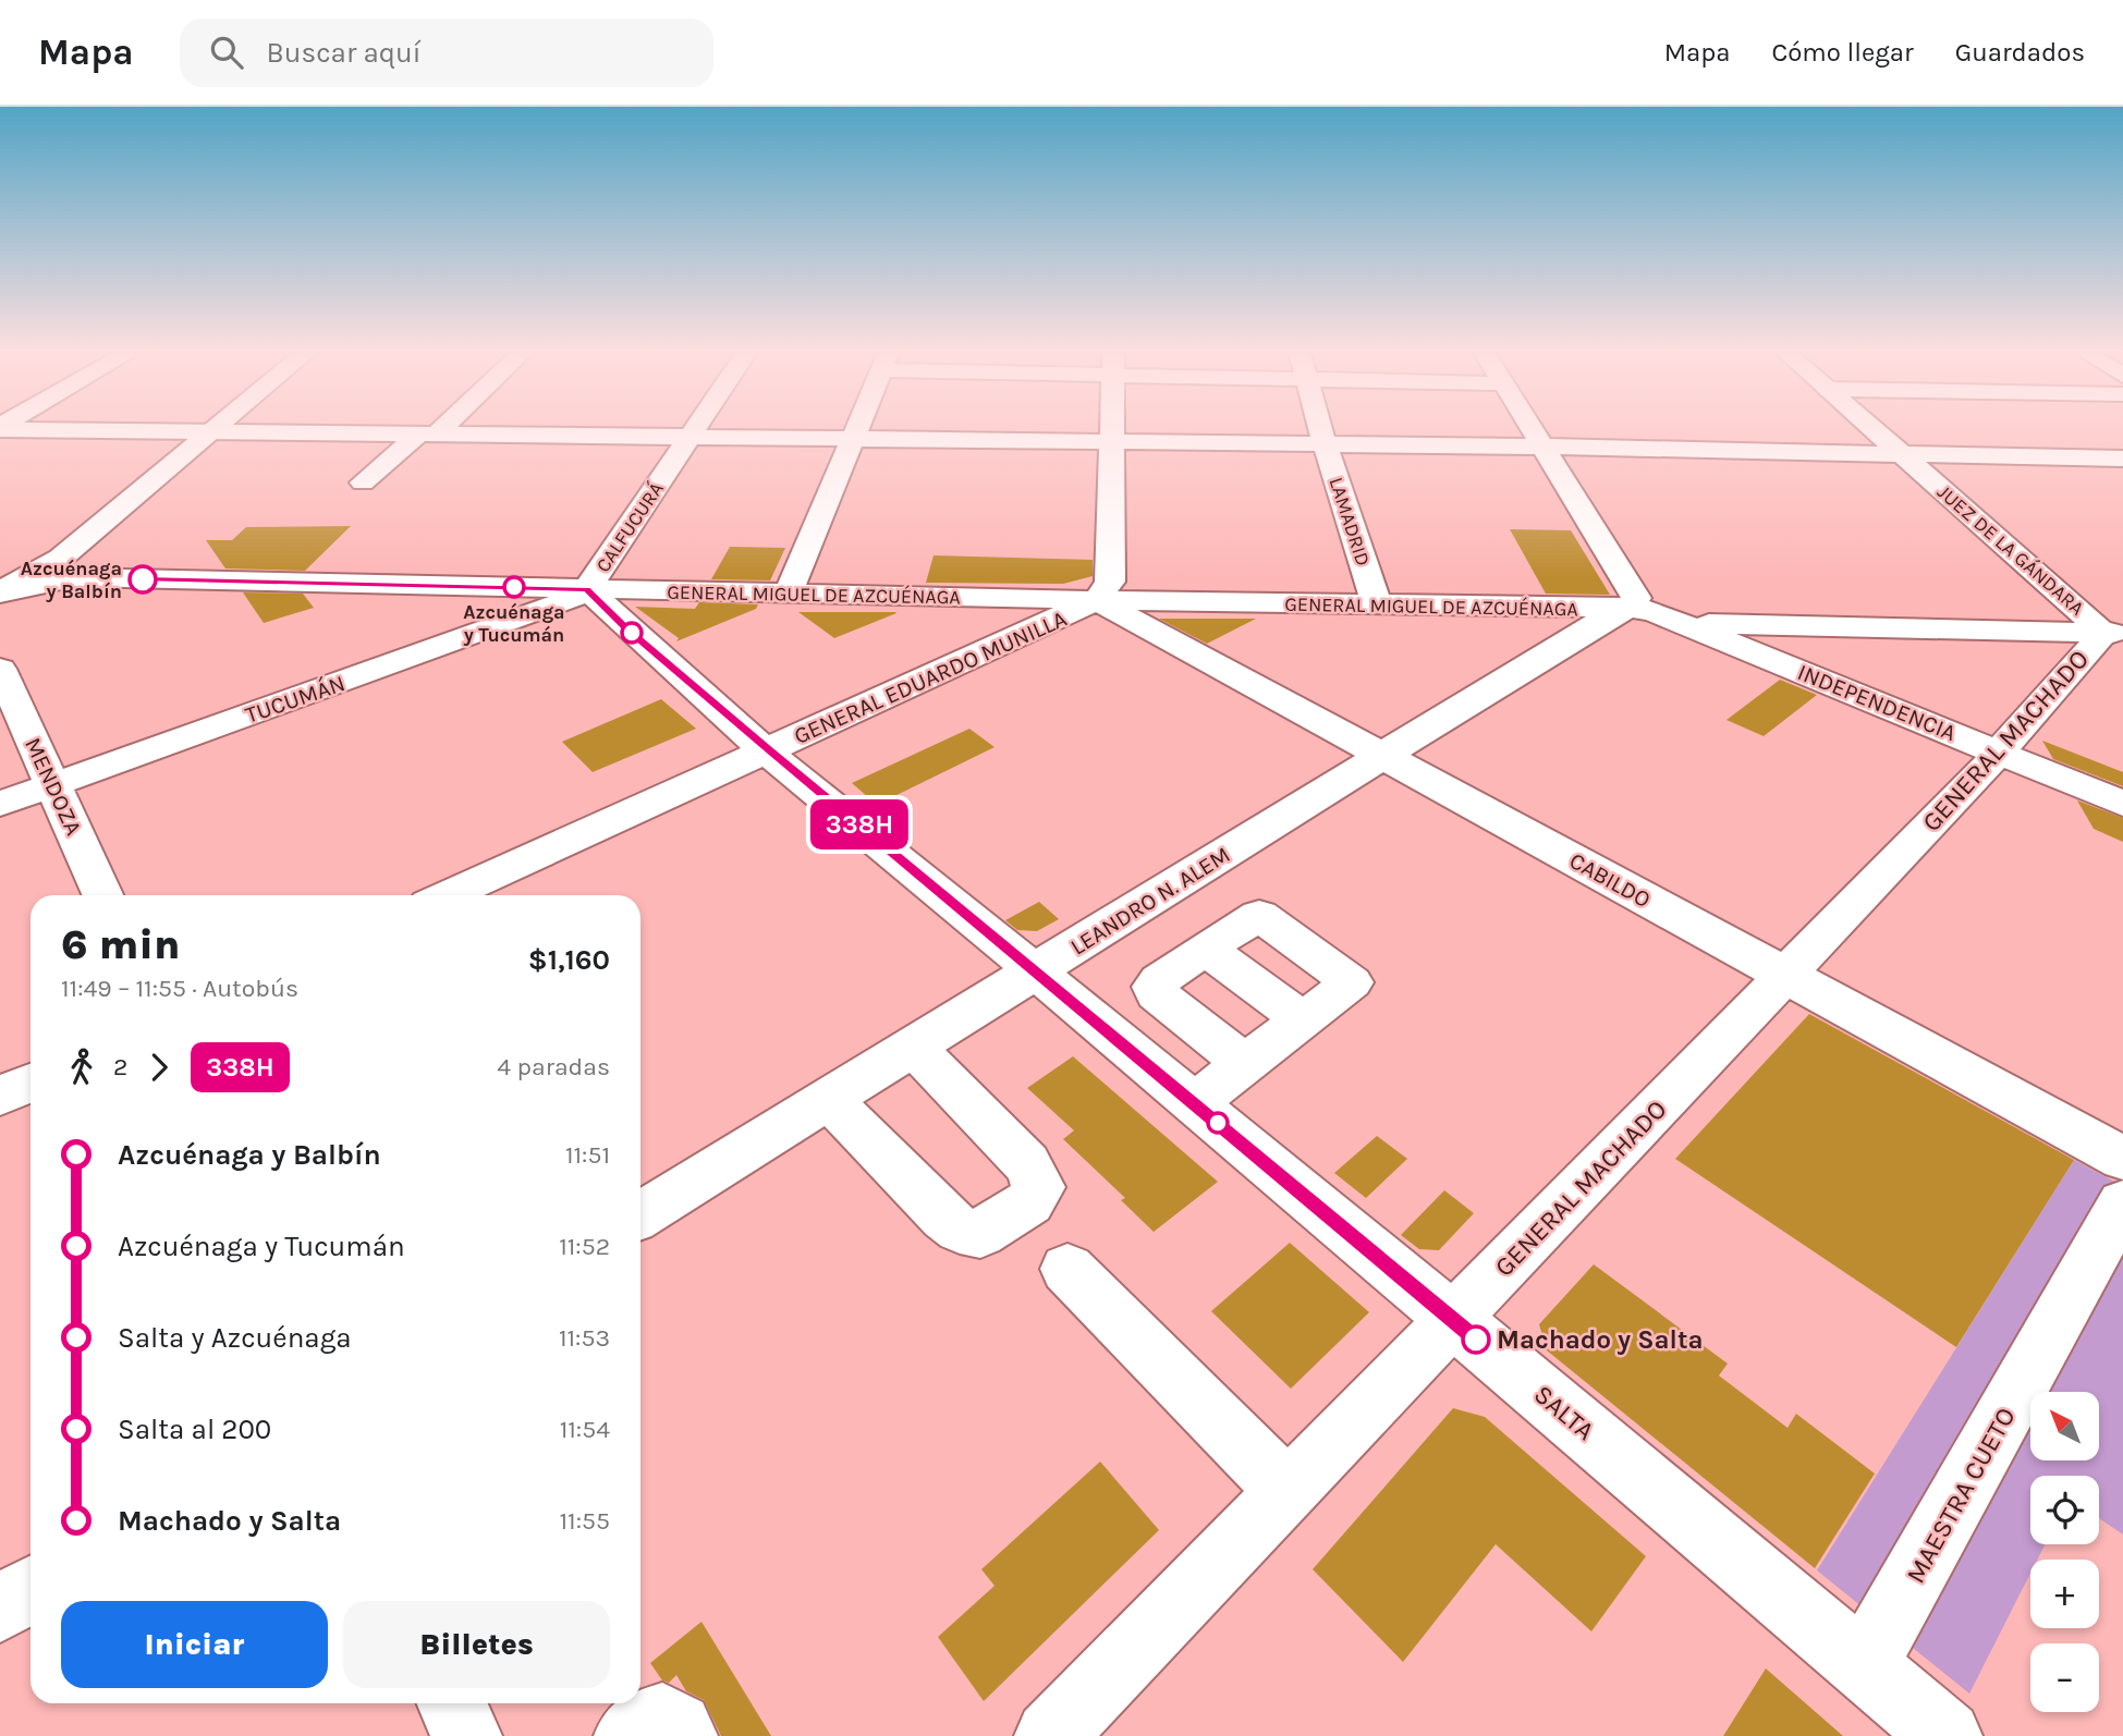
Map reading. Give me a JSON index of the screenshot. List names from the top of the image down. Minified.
{"streets":{"street":["LAMADRID","CALFUCURÁ","JUEZ DE LA GÁNDARA","GENERAL MIGUEL DE AZCUÉNAGA","GENERAL EDUARDO MUNILLA","TUCUMÁN","INDEPENDENCIA","GENERAL MACHADO","MENDOZA","CABILDO","LEANDRO N. ALEM","SALTA","MAESTRA CUETO"]},"crossings":[["LAMADRID","GENERAL MIGUEL DE AZCUÉNAGA"],["CALFUCURÁ","GENERAL MIGUEL DE AZCUÉNAGA"],["CALFUCURÁ","TUCUMÁN"],["CALFUCURÁ","SALTA"],["JUEZ DE LA GÁNDARA","GENERAL MACHADO"],["GENERAL MIGUEL DE AZCUÉNAGA","GENERAL EDUARDO MUNILLA"],["GENERAL MIGUEL DE AZCUÉNAGA","TUCUMÁN"],["GENERAL MIGUEL DE AZCUÉNAGA","INDEPENDENCIA"],["GENERAL MIGUEL DE AZCUÉNAGA","CABILDO"],["GENERAL MIGUEL DE AZCUÉNAGA","LEANDRO N. ALEM"],["GENERAL MIGUEL DE AZCUÉNAGA","SALTA"],["GENERAL EDUARDO MUNILLA","CABILDO"],["GENERAL EDUARDO MUNILLA","SALTA"],["TUCUMÁN","MENDOZA"],["TUCUMÁN","SALTA"],["INDEPENDENCIA","GENERAL MACHADO"],["INDEPENDENCIA","LEANDRO N. ALEM"],["GENERAL MACHADO","CABILDO"],["GENERAL MACHADO","SALTA"],["CABILDO","LEANDRO N. ALEM"],["LEANDRO N. ALEM","SALTA"],["SALTA","MAESTRA CUETO"]],"places":["Azcuénaga y Balbín","Azcuénaga y Tucumán","Machado y Salta"],"lines":["bus line 338H"],"north":"top left","page":{"header":"Mapa","search":"Buscar aquí","nav":["Mapa","Cómo llegar","Guardados"],"on_map":"338H","heading":["6 min","11:49 – 11:55 · Autobús","$1,160"],"legs":["2","338H","4 paradas"],"list":[{"name":"Azcuénaga y Balbín","value":"11:51"},{"name":"Azcuénaga y Tucumán","value":"11:52"},{"name":"Salta y Azcuénaga","value":"11:53"},{"name":"Salta al 200","value":"11:54"},{"name":"Machado y Salta","value":"11:55"}],"map_buttons":["+","−"],"buttons":["Iniciar","Billetes"]}}
